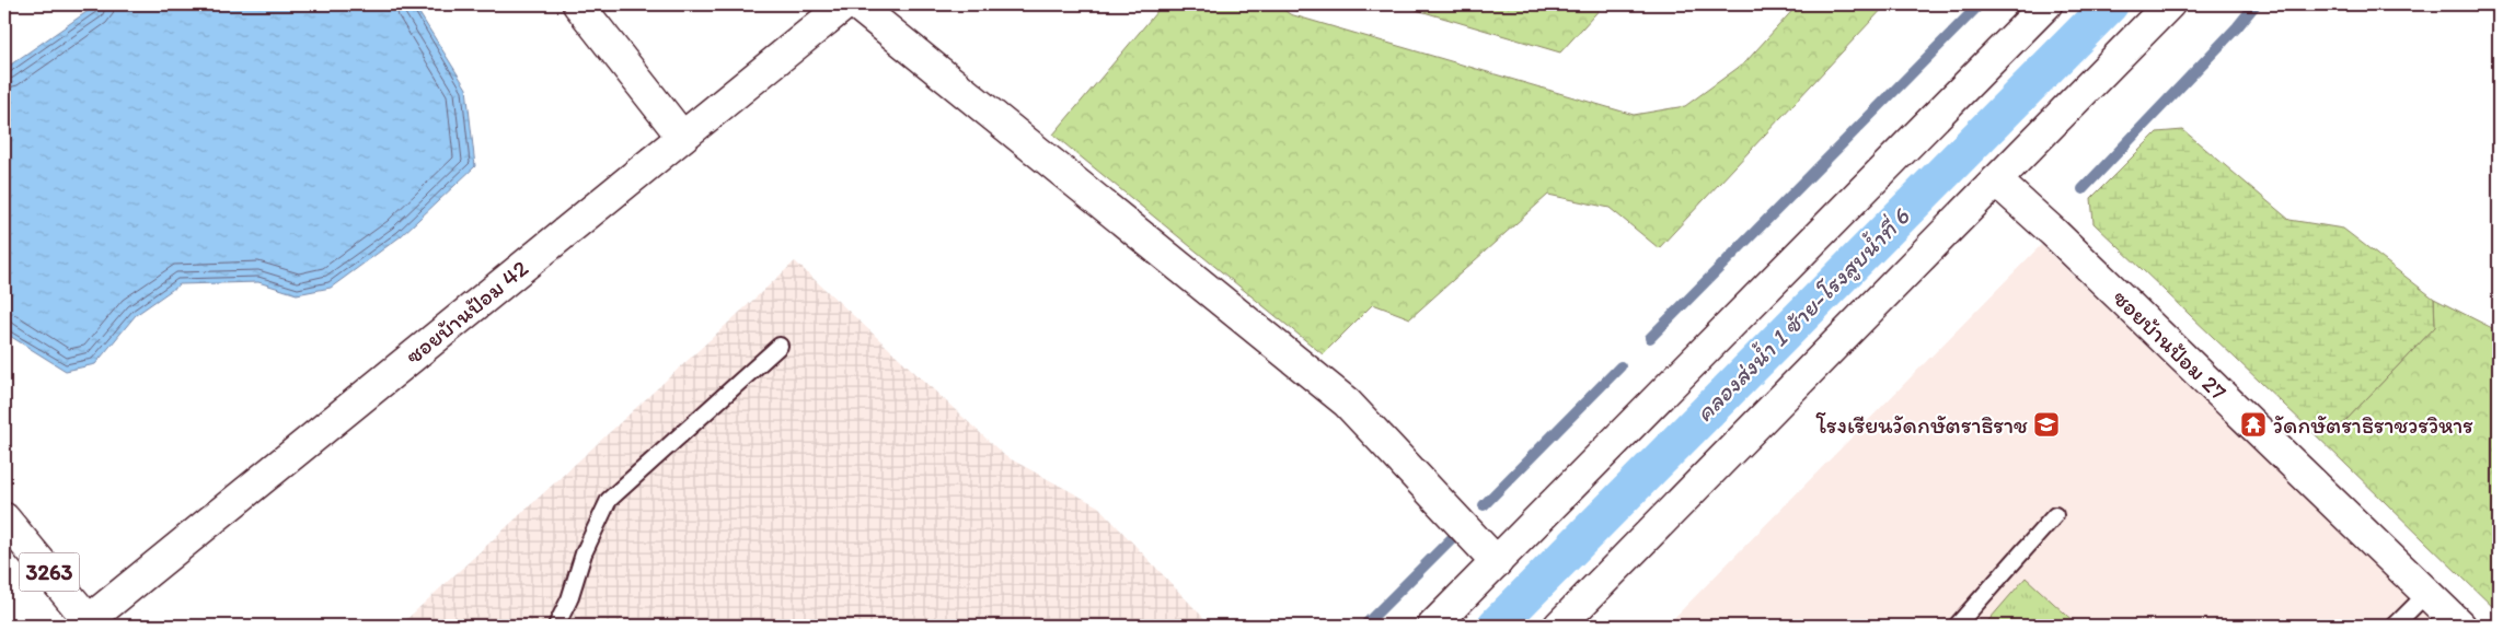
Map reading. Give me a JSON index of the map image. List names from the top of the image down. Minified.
{"streets":{"street":["ซอยบ้านป้อม 42","ซอยบ้านป้อม 27","3263"]},"crossings":[["ซอยบ้านป้อม 42","3263"]],"water":["คลองส่งน้ำ 1 ซ้าย-โรงสูบน้ำที่ 6"],"places":{"school or university":["โรงเรียนวัดกษัตราธิราช"],"temple":["วัดกษัตราธิราชวรวิหาร"]}}
